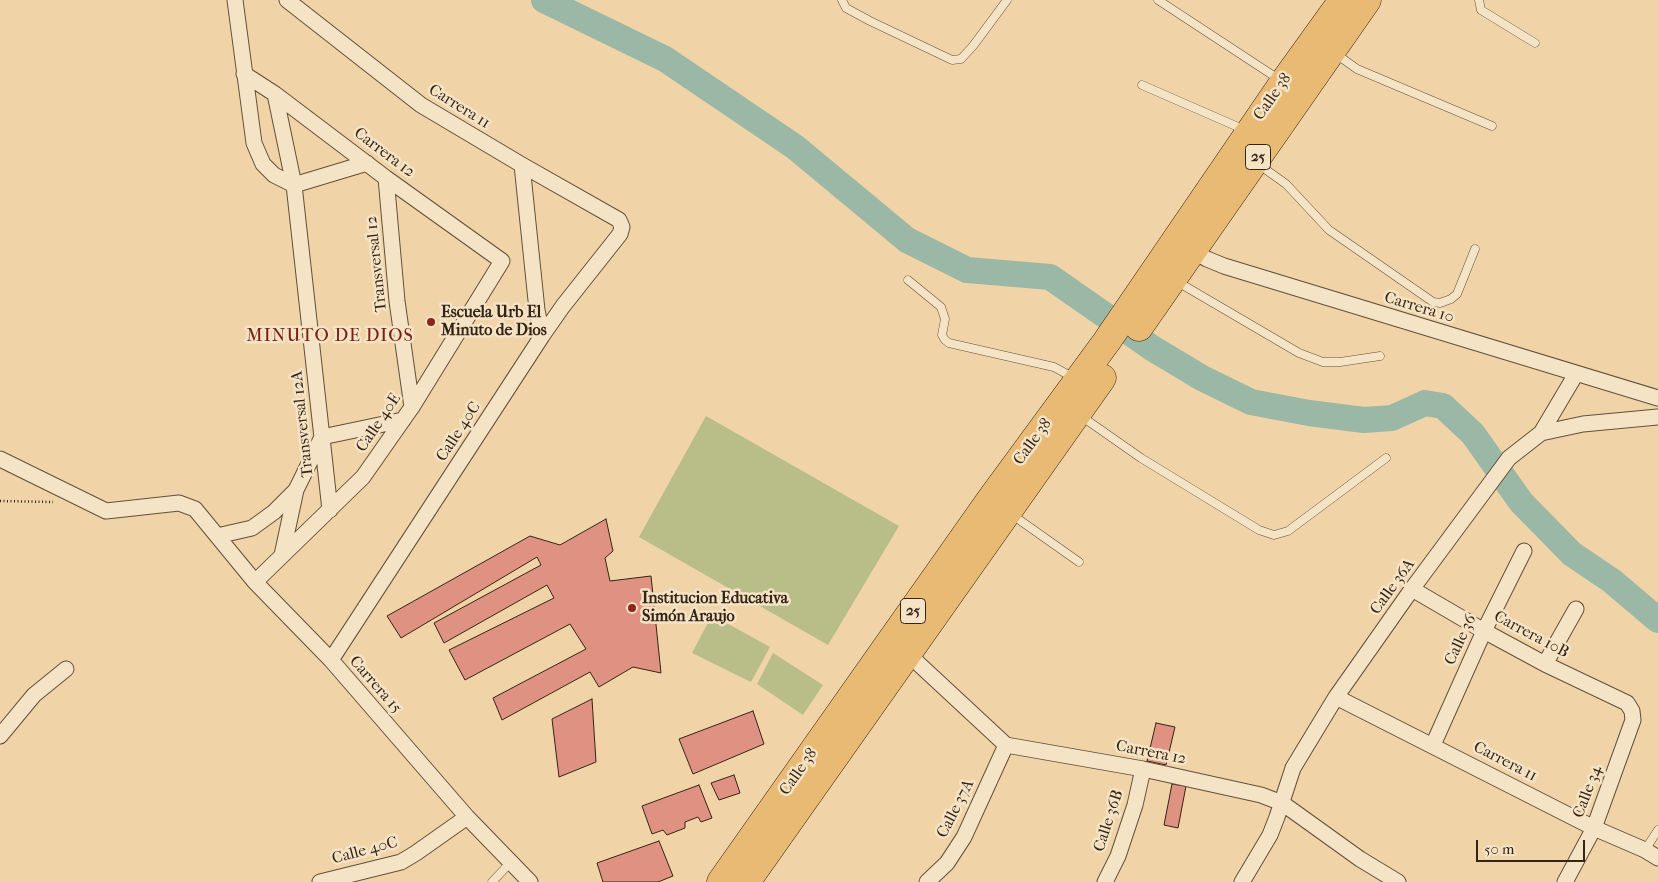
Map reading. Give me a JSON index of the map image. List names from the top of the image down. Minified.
{"streets":{"highway":["Calle 38","25"],"street":["Carrera 11","Carrera 12","Transversal 12","Carrera 10","Calle 40E","Transversal 12A","Calle 40C","Calle 36A","Carrera 10B","Calle 36","Carrera 15","Calle 34","Calle 37A","Calle 36B"]},"crossings":[["Calle 38","Carrera 10"],["Carrera 11","Calle 40C"],["Carrera 11","Calle 36A"],["Carrera 11","Calle 36"],["Carrera 11","Calle 34"],["Carrera 12","Transversal 12"],["Carrera 12","Calle 40E"],["Carrera 12","Transversal 12A"],["Carrera 12","Calle 36A"],["Carrera 12","Calle 37A"],["Carrera 12","Calle 36B"],["Transversal 12","Calle 40E"],["Calle 40E","Transversal 12A"],["Calle 40E","Carrera 15"],["Calle 40C","Carrera 15"],["Calle 36A","Carrera 10B"],["Carrera 10B","Calle 36"],["Carrera 10B","Calle 34"]],"districts":["MINUTO DE DIOS"],"places":["Escuela Urb El Minuto de Dios","Institucion Educativa Simón Araujo"],"scale_bar":"50 m"}
